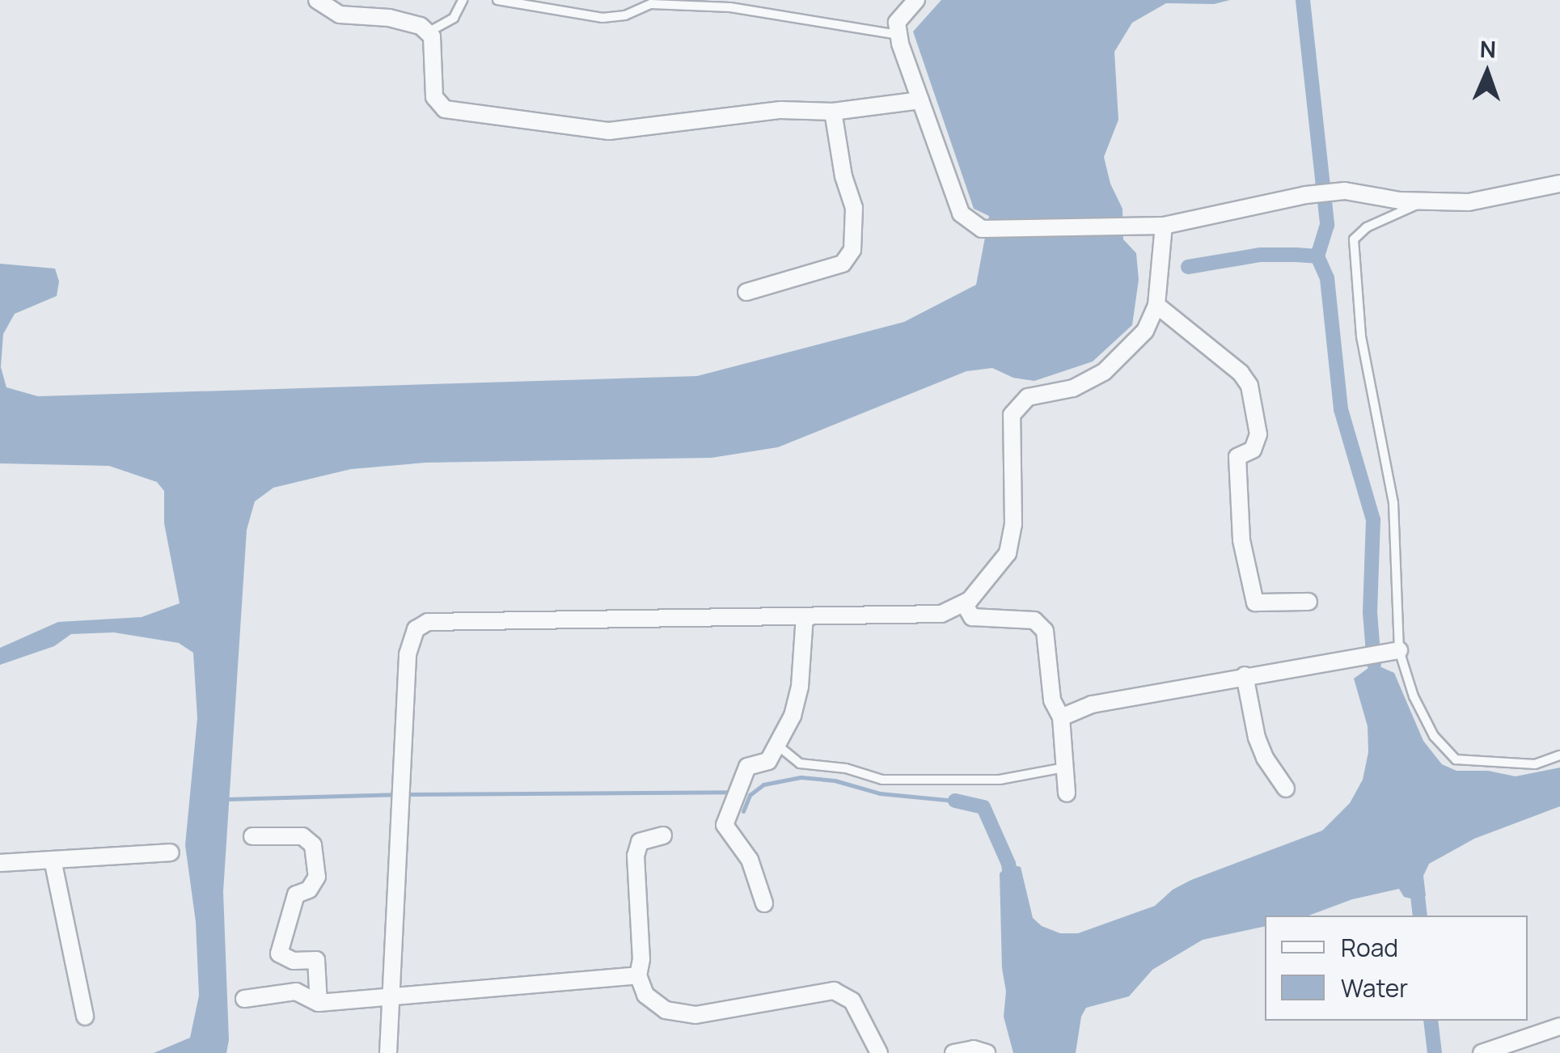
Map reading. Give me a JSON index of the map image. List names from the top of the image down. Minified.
{"legend":["Road","Water"],"north":"top"}
